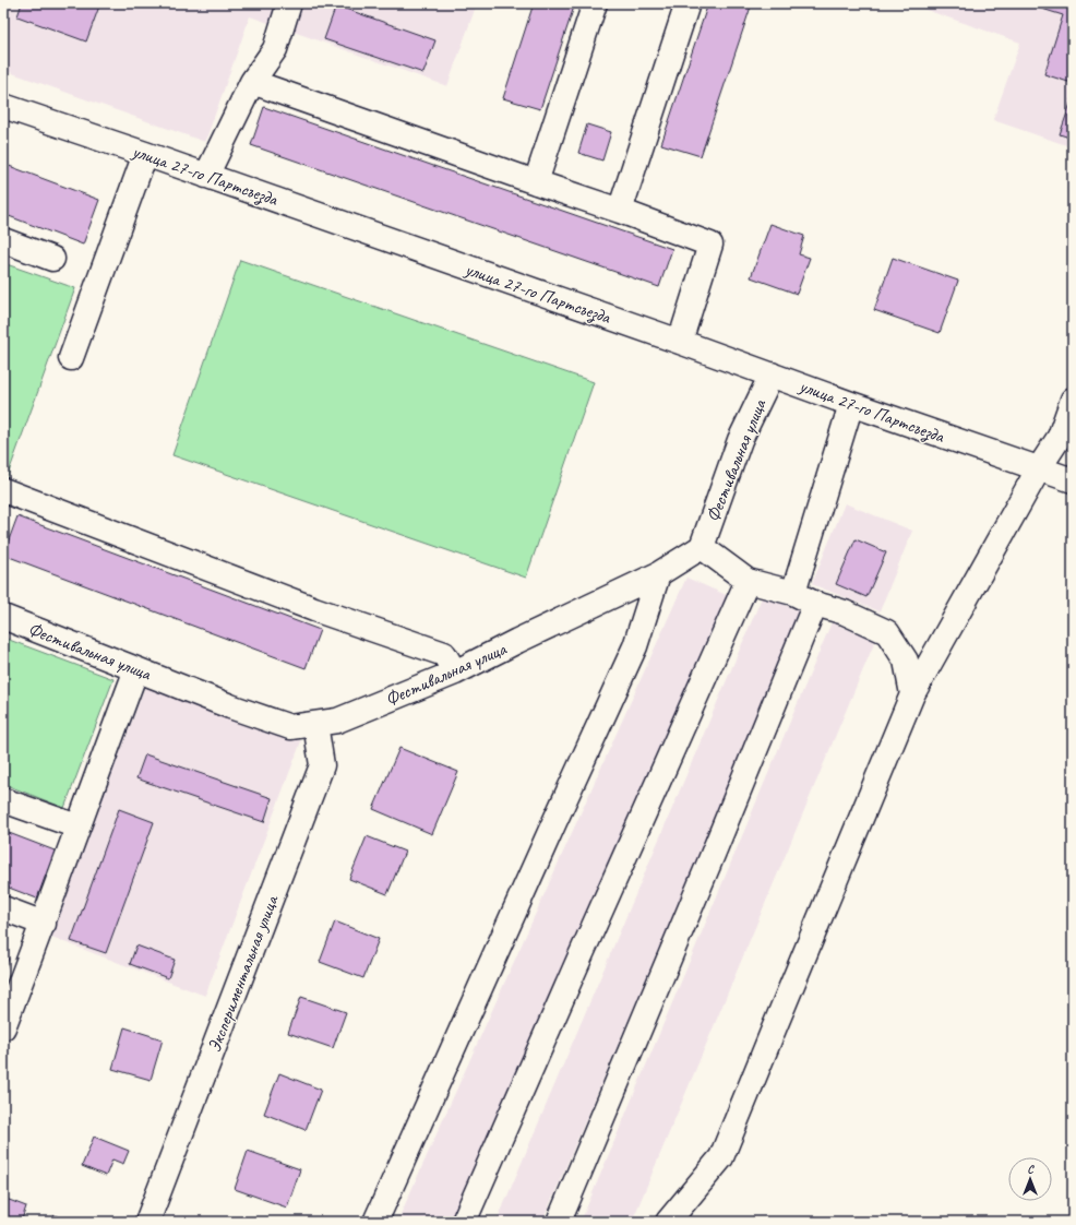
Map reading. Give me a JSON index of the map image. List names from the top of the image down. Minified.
{"streets":{"street":["улица 27-го Партсъезда","Фестивальная улица","Экспериментальная улица"]},"crossings":[["улица 27-го Партсъезда","Фестивальная улица"],["Фестивальная улица","Экспериментальная улица"]],"north":"top"}
